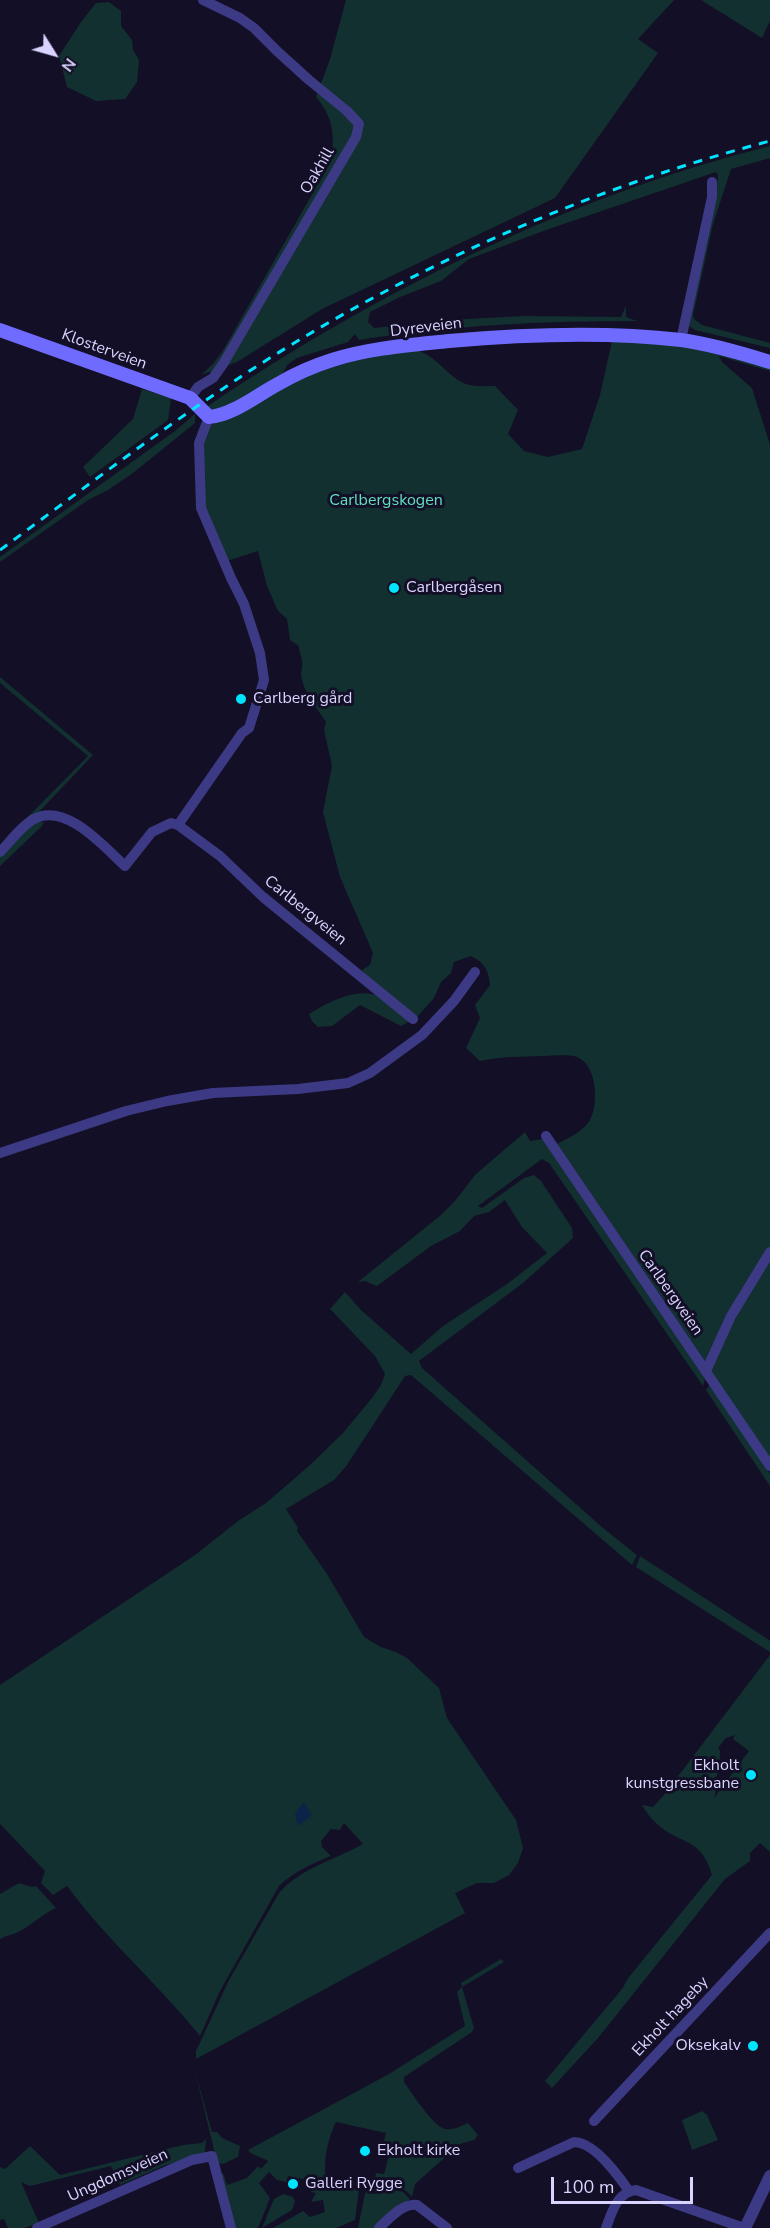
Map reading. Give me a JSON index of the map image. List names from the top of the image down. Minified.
{"streets":{"main road":["Dyreveien","Klosterveien"],"street":["Oakhill","Carlbergveien","Ekholt hageby","Ungdomsveien"]},"crossings":[["Oakhill","Klosterveien"]],"parks":["Carlbergskogen"],"places":["Carlbergåsen","Carlberg gård","Ekholt kunstgressbane","Oksekalv","Ekholt kirke","Galleri Rygge"],"scale_bar":"100 m","north":"bottom right"}
